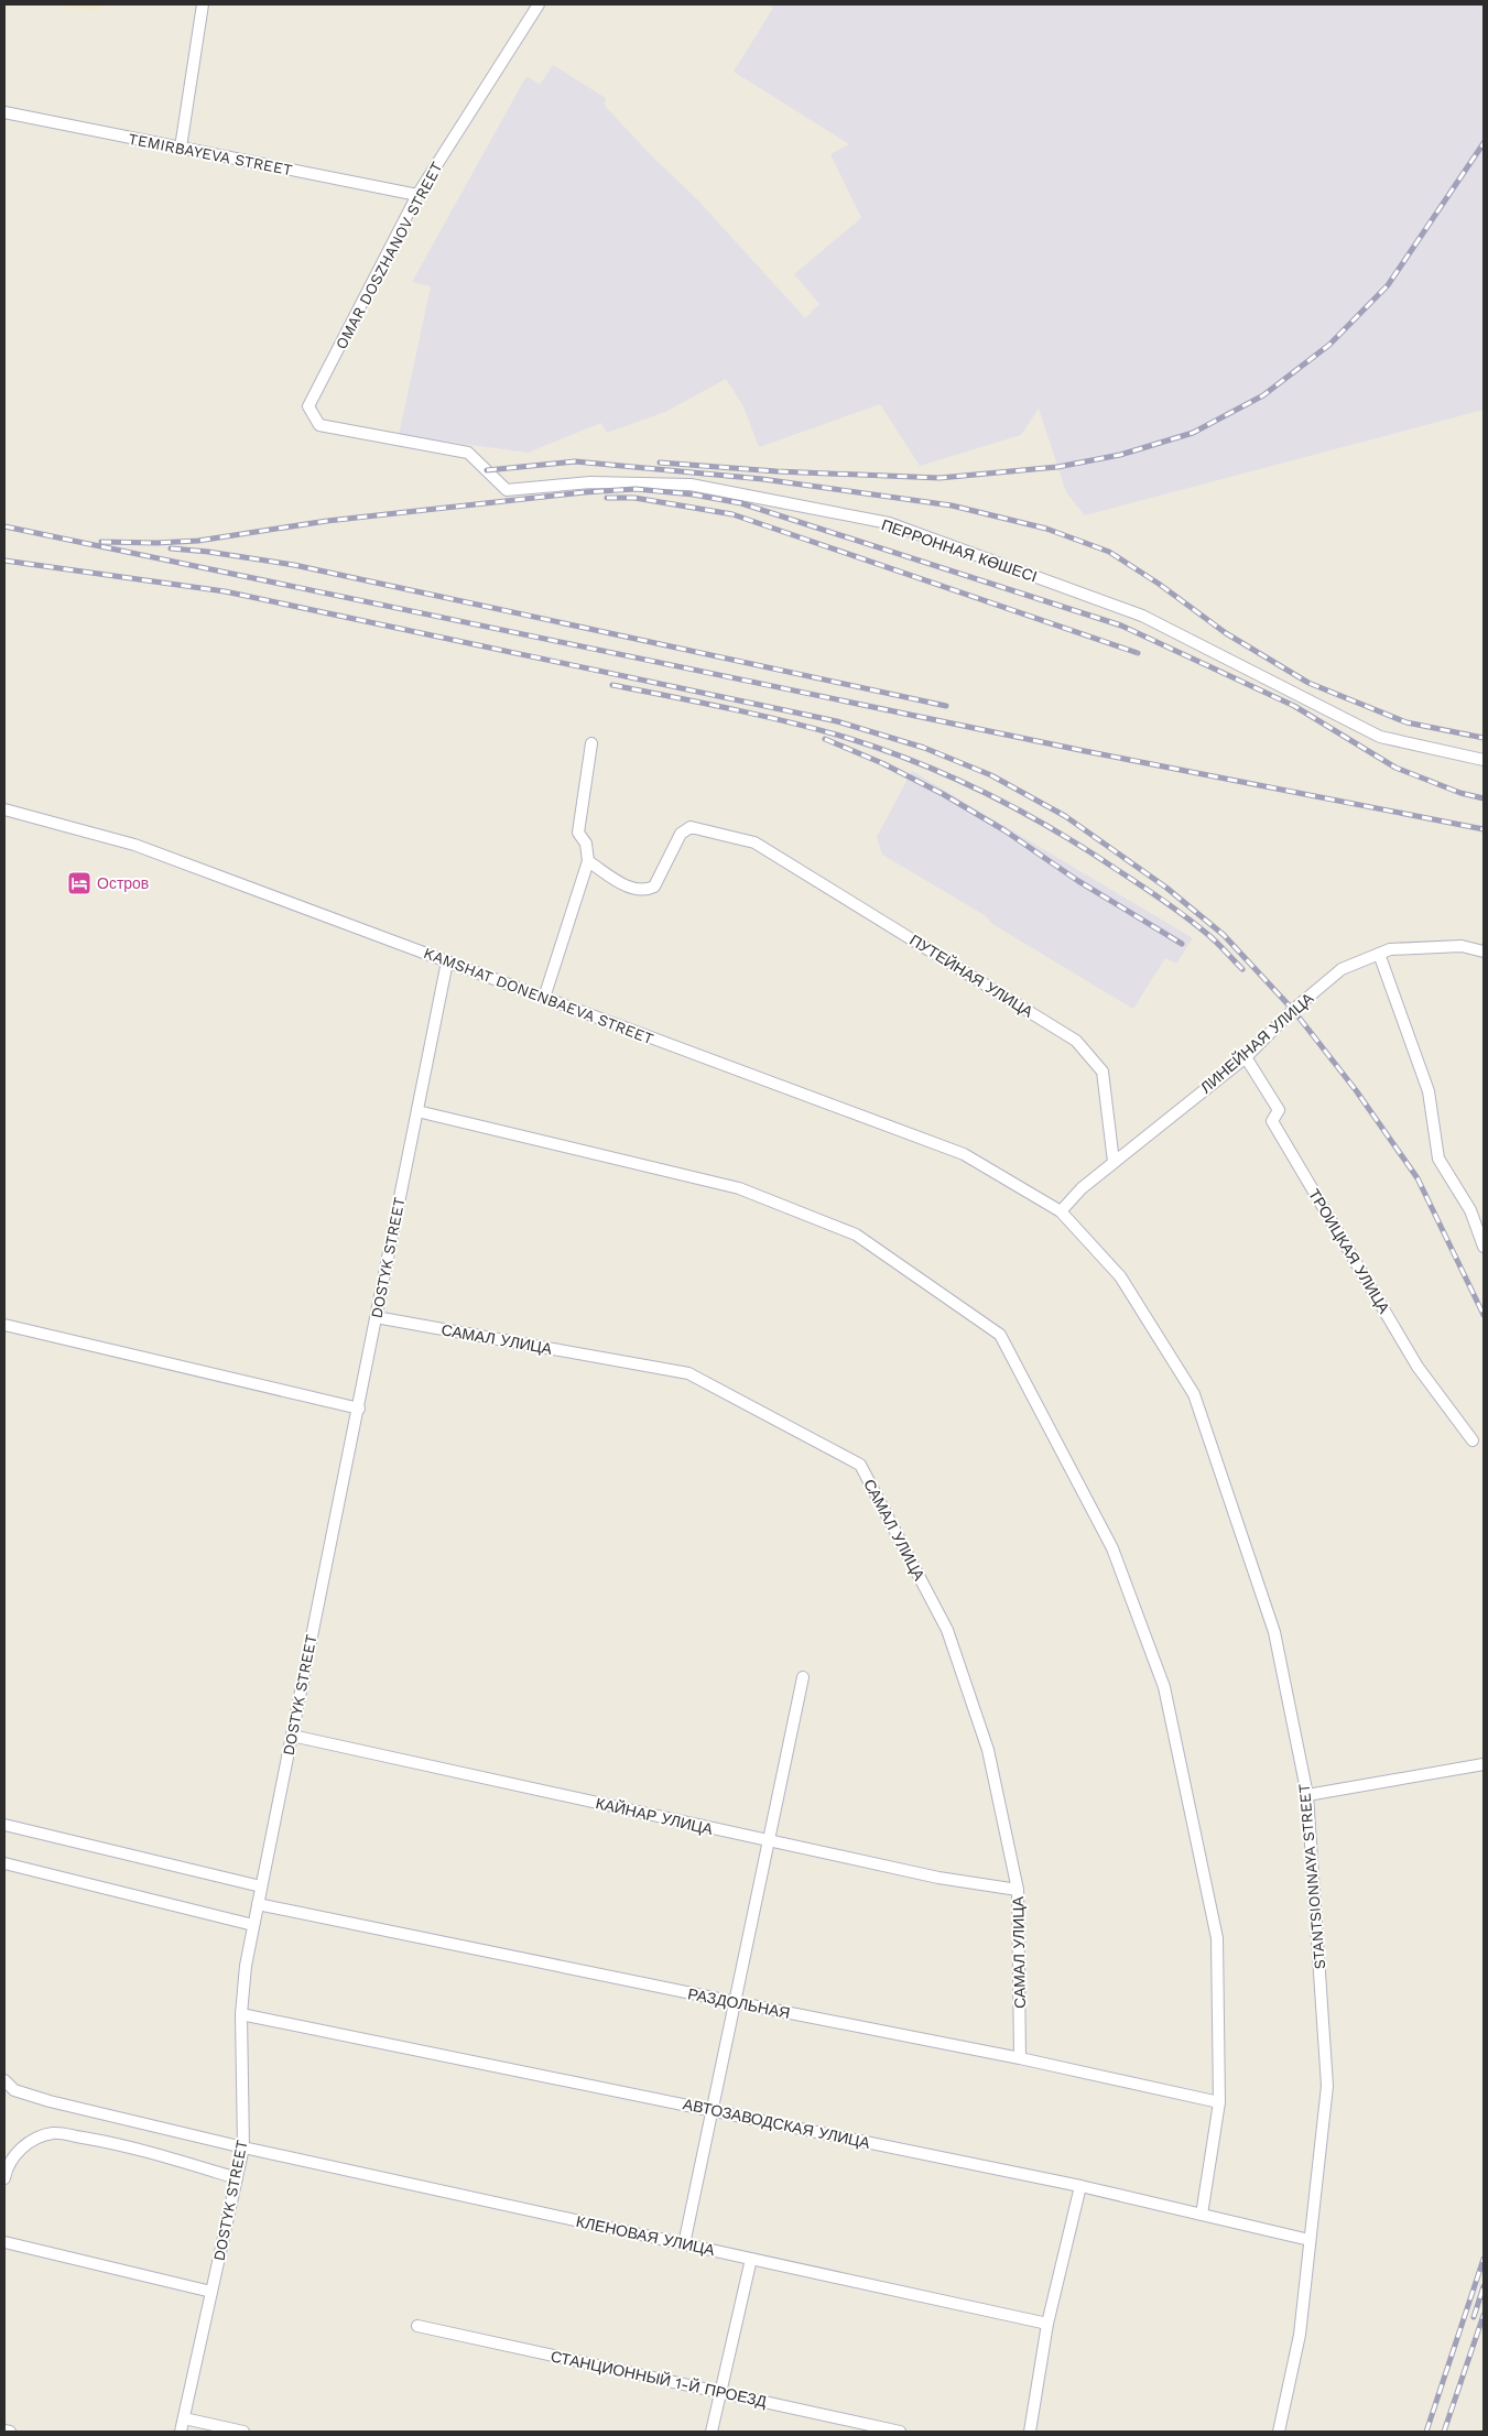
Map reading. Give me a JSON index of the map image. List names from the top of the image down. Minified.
{"streets":{"street":["TEMIRBAYEVA STREET","OMAR DOSZHANOV STREET","ПЕРРОННАЯ КӨШЕСІ","ПУТЕЙНАЯ УЛИЦА","KAMSHAT DONENBAEVA STREET","ЛИНЕЙНАЯ УЛИЦА","ТРОИЦКАЯ УЛИЦА","DOSTYK STREET","САМАЛ УЛИЦА","КАЙНАР УЛИЦА","STANTSIONNAYA STREET","РАЗДОЛЬНАЯ","АВТОЗАВОДСКАЯ УЛИЦА","КЛЕНОВАЯ УЛИЦА","СТАНЦИОННЫЙ 1-Й ПРОЕЗД"]},"crossings":[["TEMIRBAYEVA STREET","OMAR DOSZHANOV STREET"],["OMAR DOSZHANOV STREET","ПЕРРОННАЯ КӨШЕСІ"],["ПУТЕЙНАЯ УЛИЦА","ЛИНЕЙНАЯ УЛИЦА"],["KAMSHAT DONENBAEVA STREET","ЛИНЕЙНАЯ УЛИЦА"],["KAMSHAT DONENBAEVA STREET","DOSTYK STREET"],["KAMSHAT DONENBAEVA STREET","STANTSIONNAYA STREET"],["ЛИНЕЙНАЯ УЛИЦА","ТРОИЦКАЯ УЛИЦА"],["ЛИНЕЙНАЯ УЛИЦА","STANTSIONNAYA STREET"],["DOSTYK STREET","САМАЛ УЛИЦА"],["DOSTYK STREET","КАЙНАР УЛИЦА"],["DOSTYK STREET","РАЗДОЛЬНАЯ"],["DOSTYK STREET","АВТОЗАВОДСКАЯ УЛИЦА"],["DOSTYK STREET","КЛЕНОВАЯ УЛИЦА"],["САМАЛ УЛИЦА","КАЙНАР УЛИЦА"],["САМАЛ УЛИЦА","РАЗДОЛЬНАЯ"],["STANTSIONNAYA STREET","АВТОЗАВОДСКАЯ УЛИЦА"]],"places":{"hotel":["Остров"]}}
